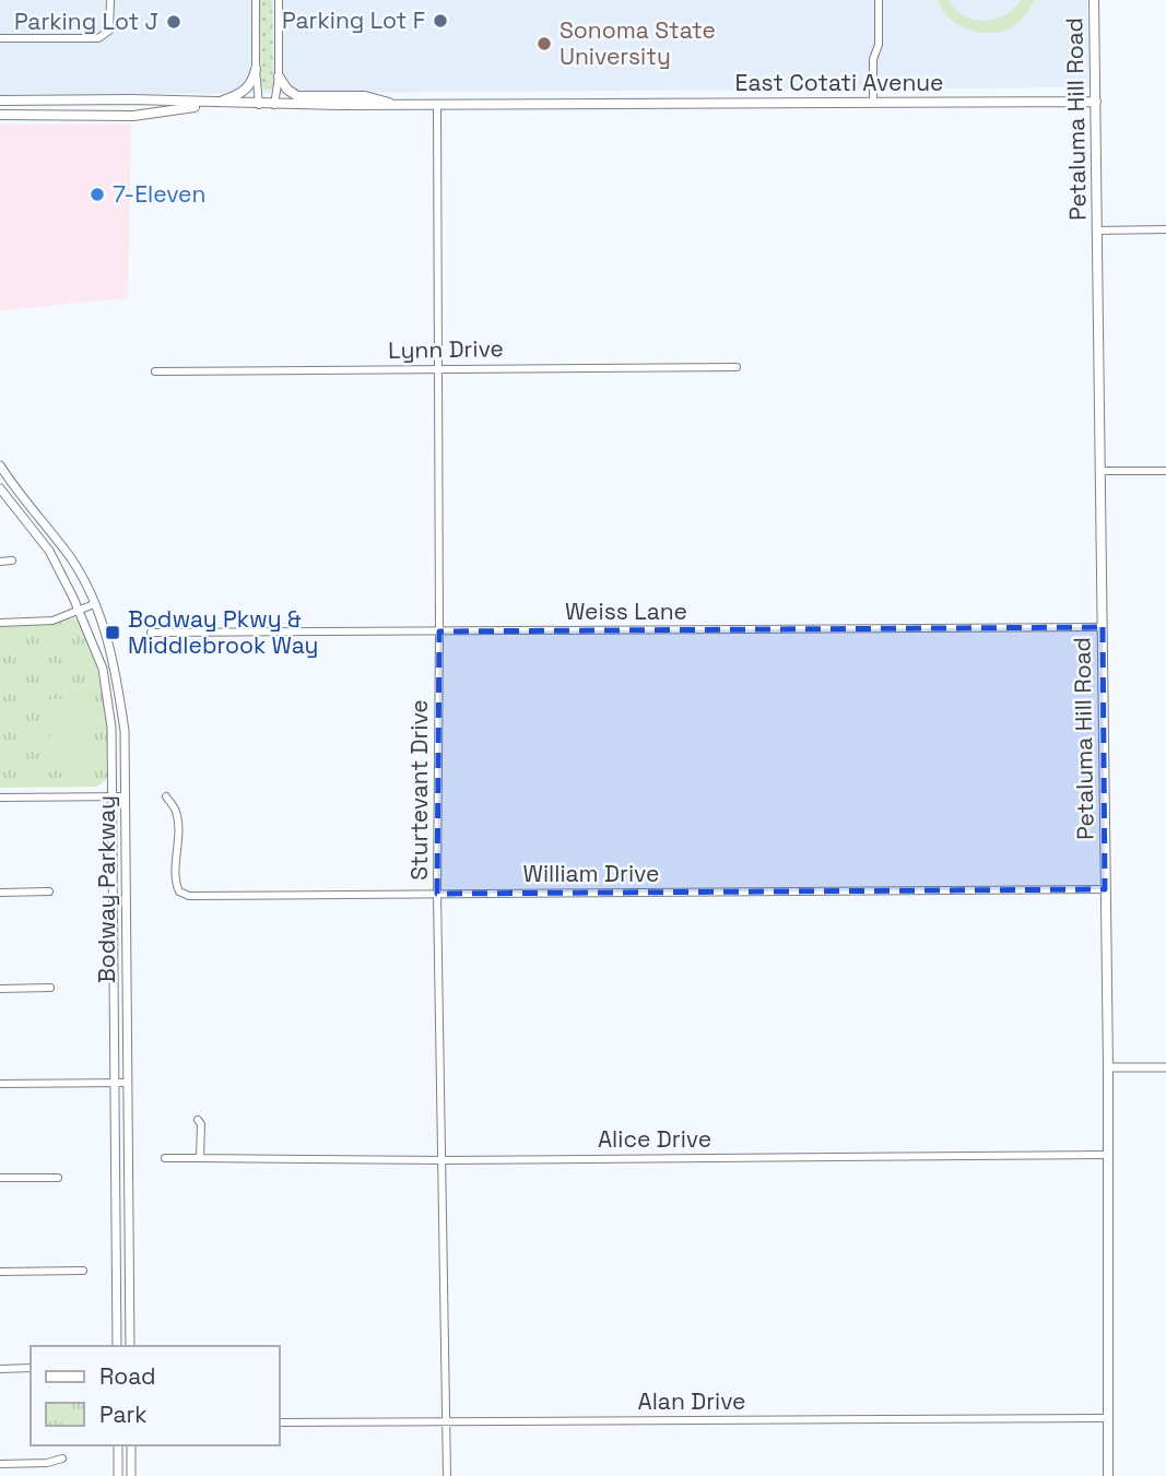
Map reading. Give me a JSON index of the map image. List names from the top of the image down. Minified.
{"streets":{"main road":["East Cotati Avenue","Petaluma Hill Road"],"street":["Lynn Drive","Weiss Lane","Sturtevant Drive","William Drive","Bodway Parkway","Alice Drive","Alan Drive"]},"crossings":[["East Cotati Avenue","Petaluma Hill Road"],["East Cotati Avenue","Sturtevant Drive"],["Petaluma Hill Road","Weiss Lane"],["Petaluma Hill Road","William Drive"],["Petaluma Hill Road","Alice Drive"],["Petaluma Hill Road","Alan Drive"],["Lynn Drive","Sturtevant Drive"],["Weiss Lane","Sturtevant Drive"],["Sturtevant Drive","William Drive"],["Sturtevant Drive","Alice Drive"],["Sturtevant Drive","Alan Drive"]],"places":{"other":["Parking Lot F","Parking Lot J","Sonoma State University","7-Eleven"],"transit":["Bodway Pkwy & Middlebrook Way"]},"legend":["Road","Park"]}
